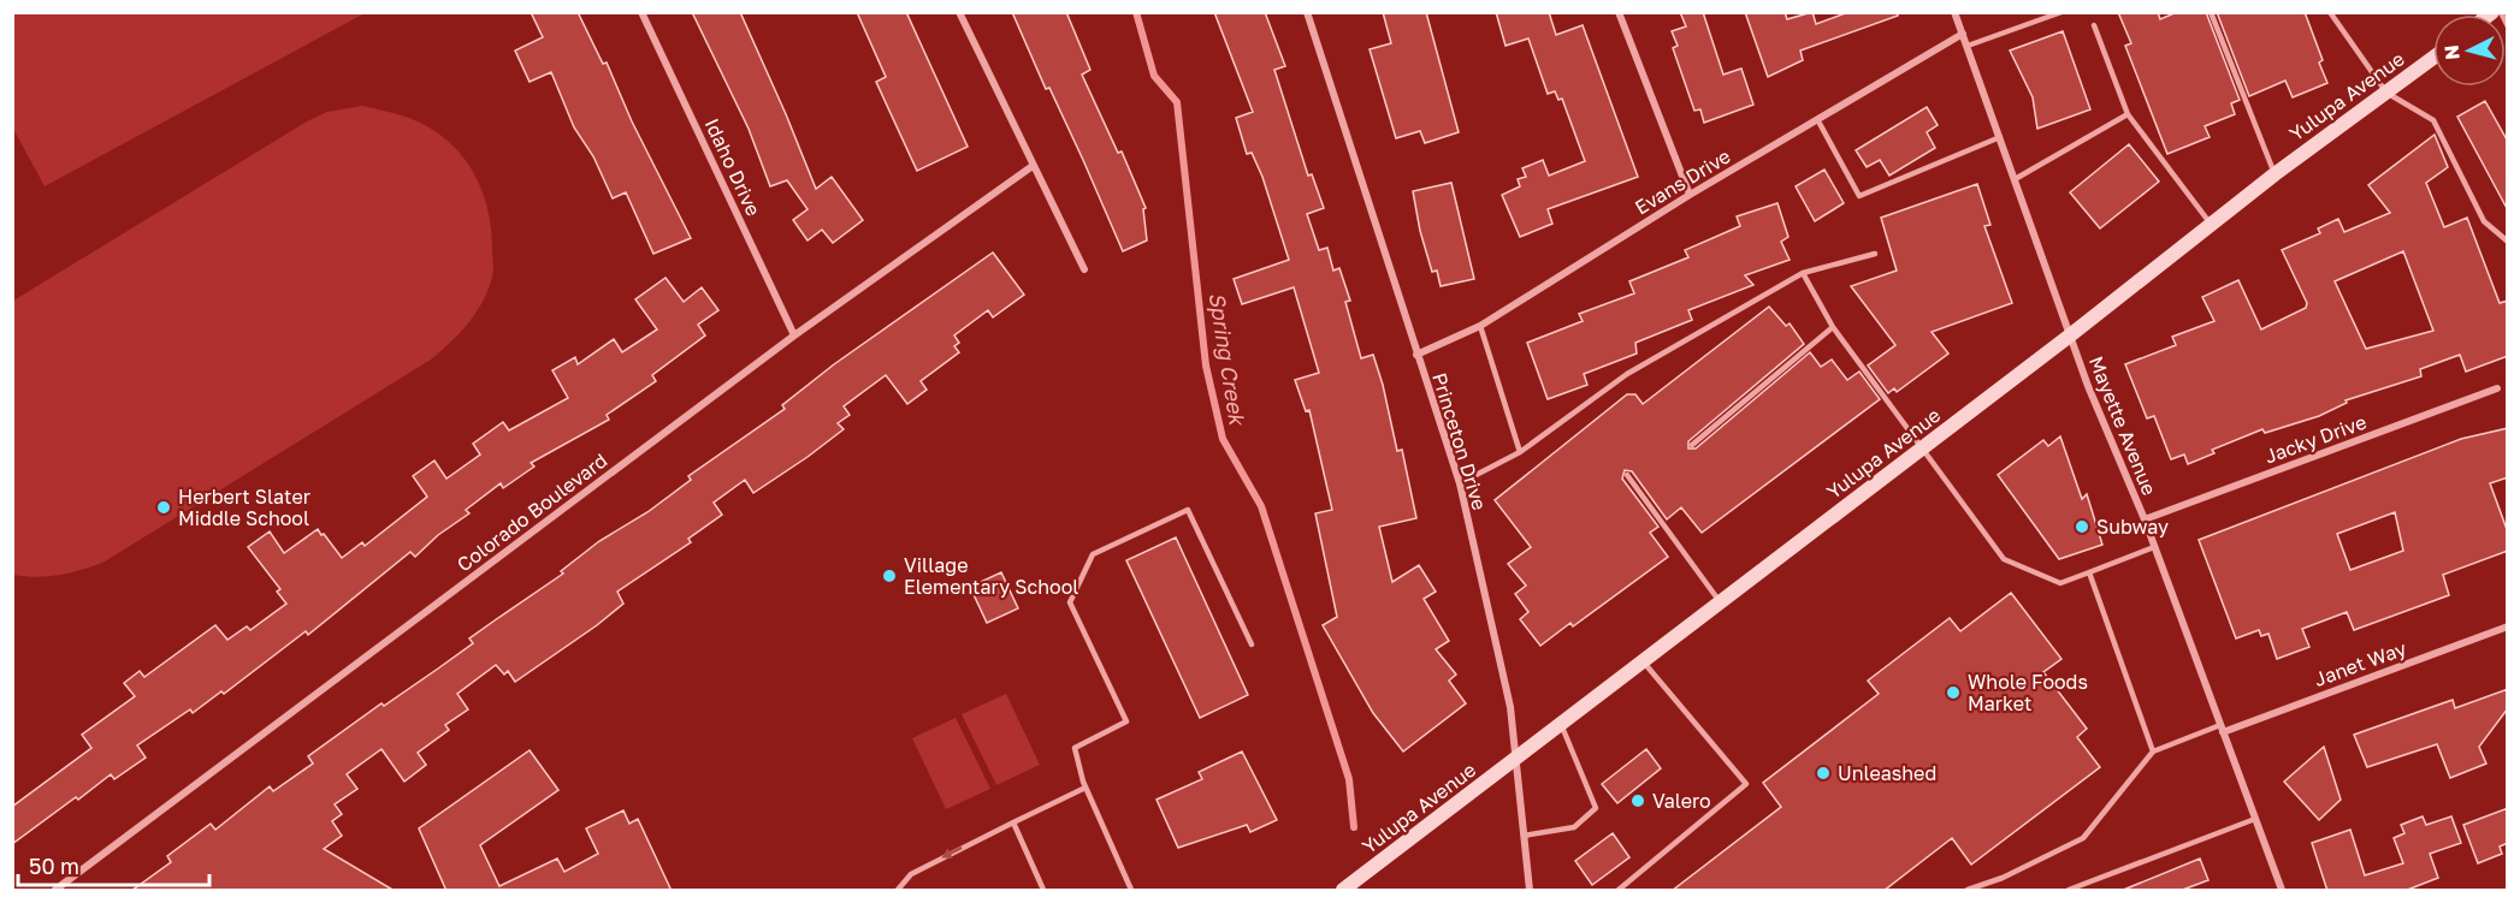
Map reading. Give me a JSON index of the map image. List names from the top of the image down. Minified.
{"streets":{"street":["Yulupa Avenue","Idaho Drive","Evans Drive","Mayette Avenue","Jacky Drive","Princeton Drive","Colorado Boulevard","Janet Way"]},"crossings":[["Yulupa Avenue","Mayette Avenue"],["Yulupa Avenue","Princeton Drive"],["Idaho Drive","Colorado Boulevard"],["Evans Drive","Mayette Avenue"],["Evans Drive","Princeton Drive"],["Mayette Avenue","Jacky Drive"],["Mayette Avenue","Janet Way"]],"water":["Spring Creek"],"places":["Herbert Slater Middle School","Subway","Village Elementary School","Whole Foods Market","Unleashed","Valero"],"scale_bar":"50 m","north":"left"}
